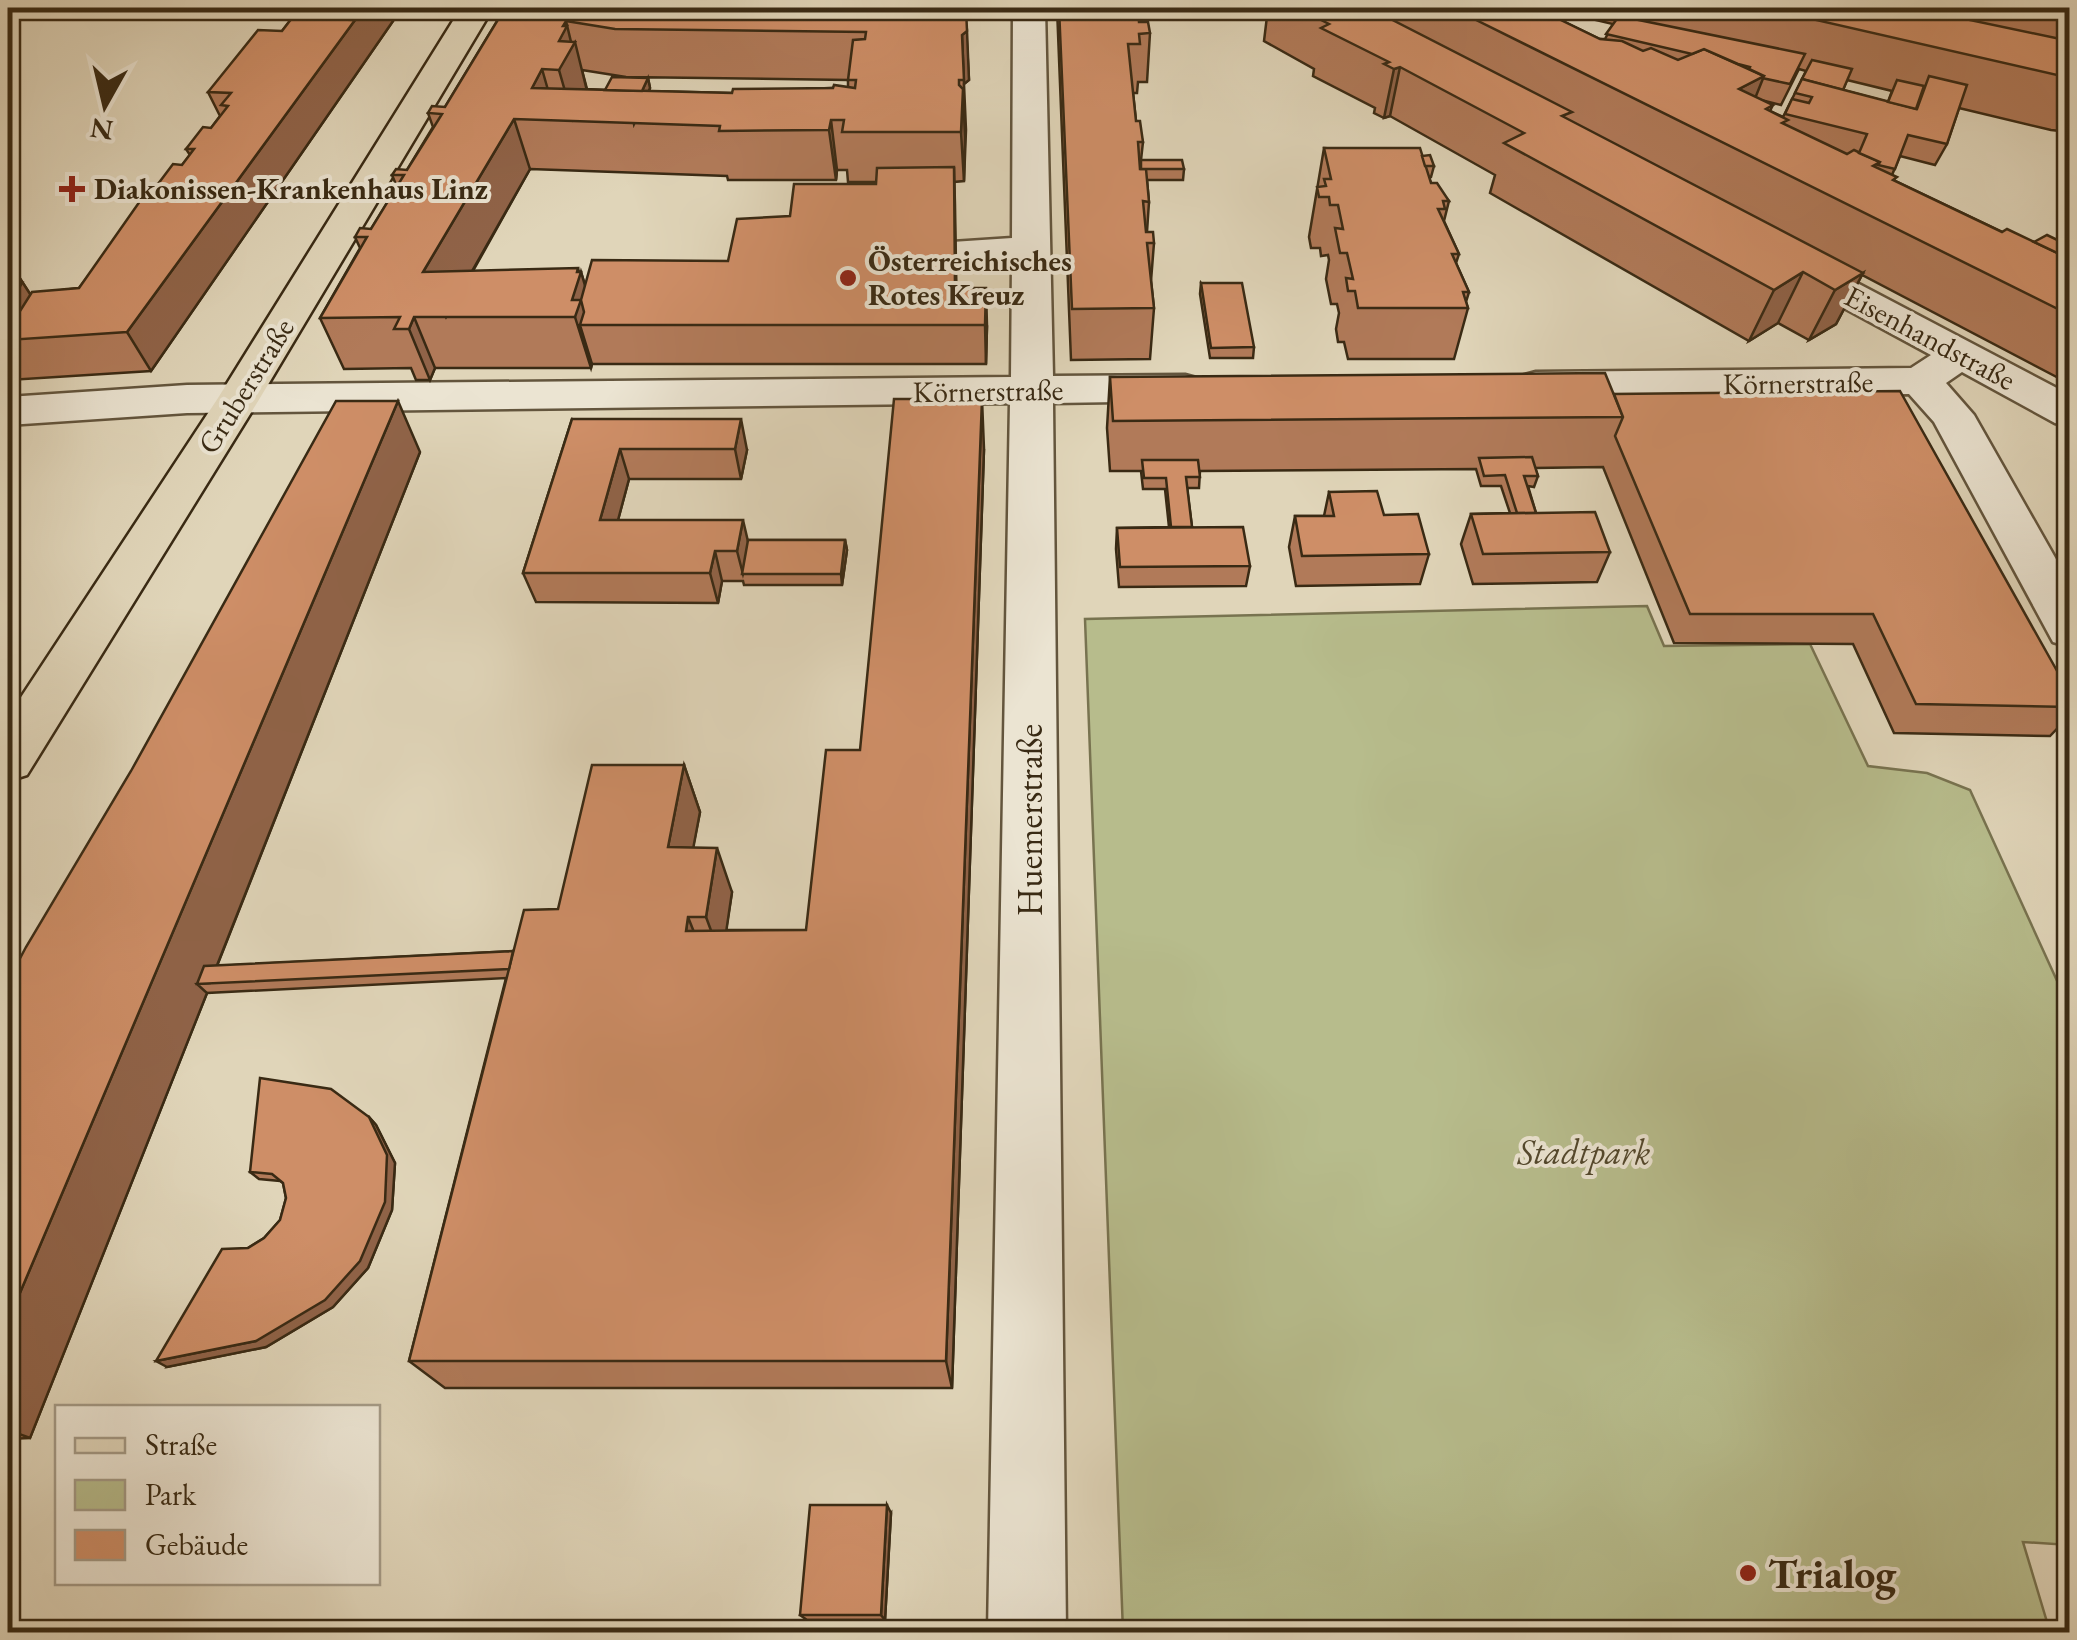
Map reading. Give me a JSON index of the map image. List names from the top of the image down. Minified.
{"streets":{"main road":["Gruberstraße"],"street":["Eisenhandstraße","Körnerstraße","Huemerstraße"]},"crossings":[["Eisenhandstraße","Körnerstraße"],["Körnerstraße","Gruberstraße"],["Körnerstraße","Huemerstraße"]],"parks":["Stadtpark"],"places":{"health":["Diakonissen-Krankenhaus Linz"],"other":["Österreichisches Rotes Kreuz","Trialog"]},"legend":["Straße","Park","Gebäude"],"north":"bottom"}
